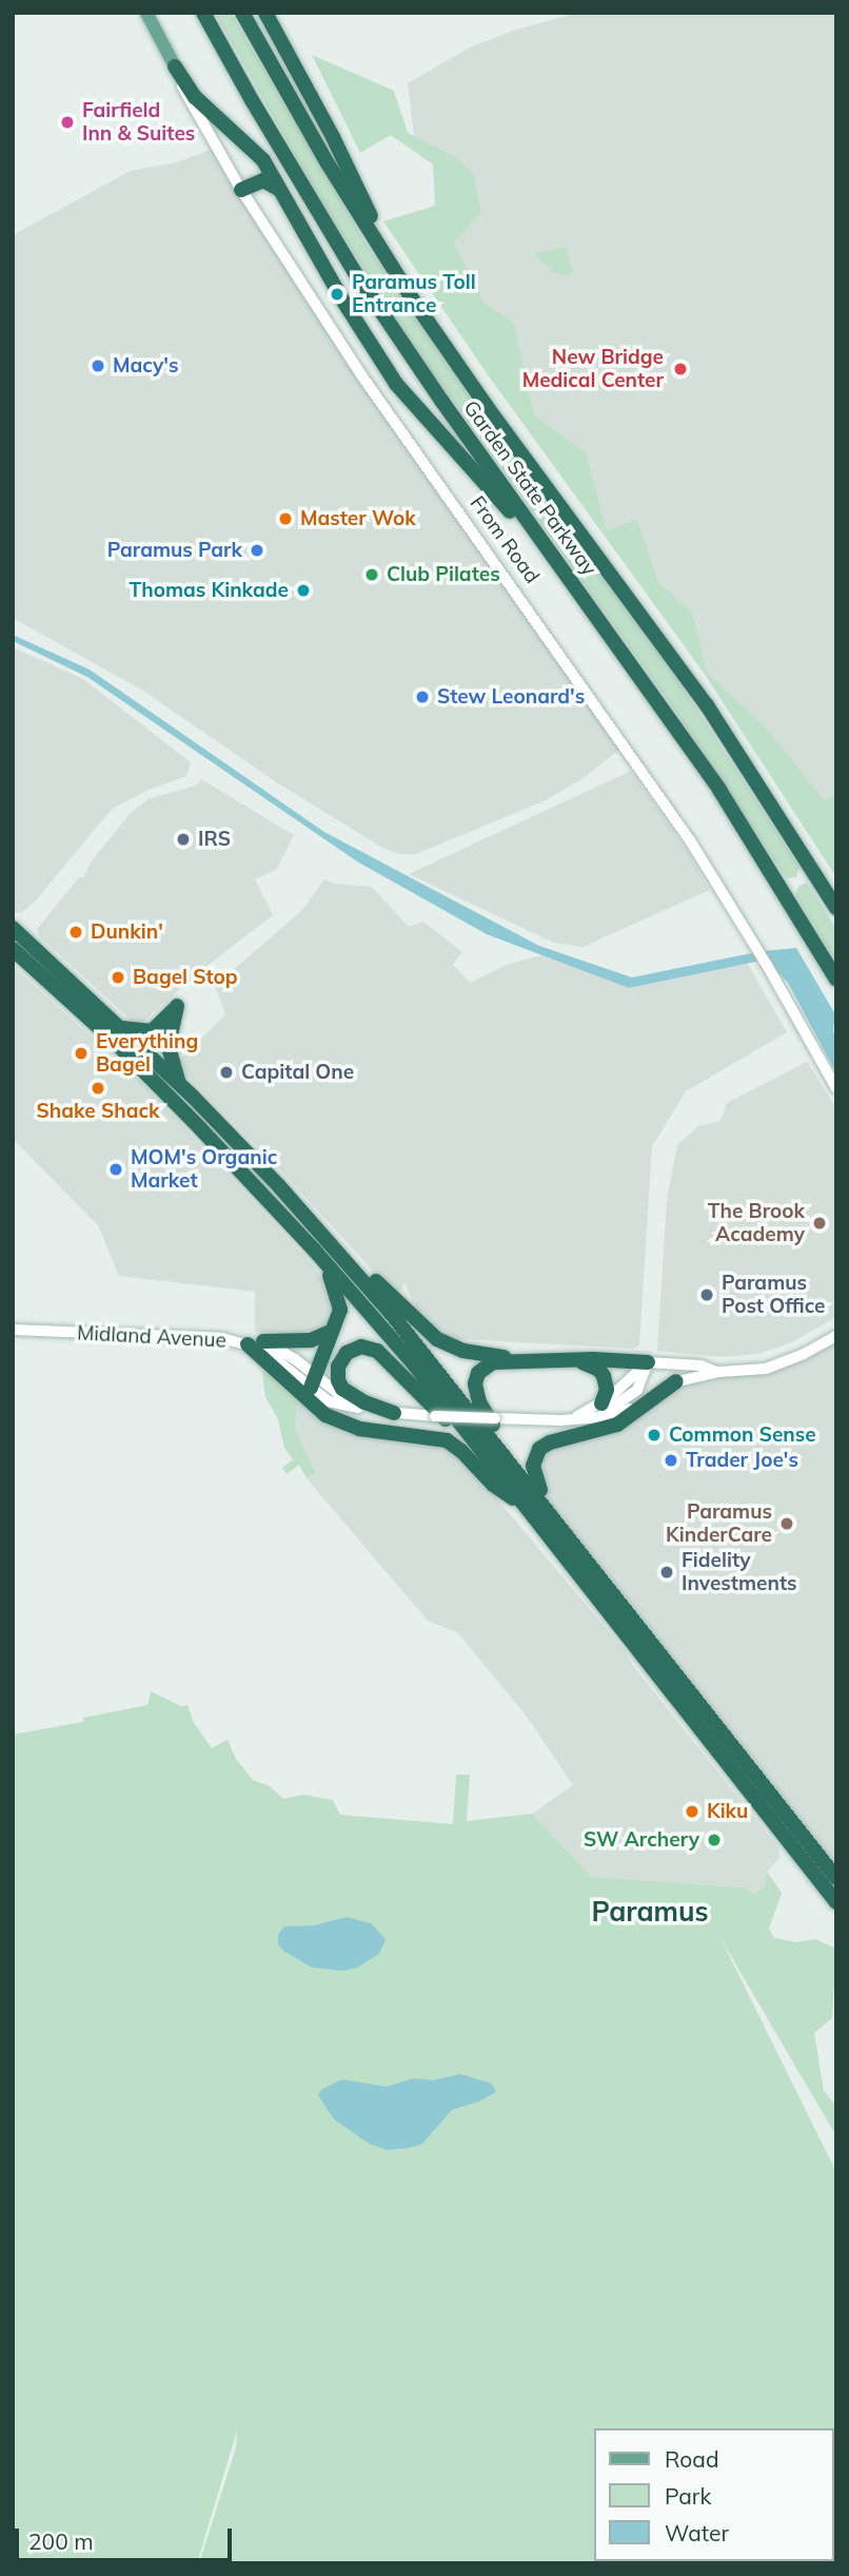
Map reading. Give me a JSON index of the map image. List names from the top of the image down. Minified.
{"streets":{"highway":["Garden State Parkway"],"main road":["From Road"],"street":["Midland Avenue"]},"districts":["Paramus"],"places":["Fairfield Inn & Suites","Paramus Toll Entrance","Macy's","New Bridge Medical Center","Master Wok","Paramus Park","Club Pilates","Thomas Kinkade","Stew Leonard's","IRS","Dunkin'","Bagel Stop","Everything Bagel","Capital One","Shake Shack","MOM's Organic Market","The Brook Academy","Paramus Post Office","Common Sense","Trader Joe's","Paramus KinderCare","Fidelity Investments","Kiku","SW Archery"],"legend":["Road","Park","Water"],"scale_bar":"200 m"}
